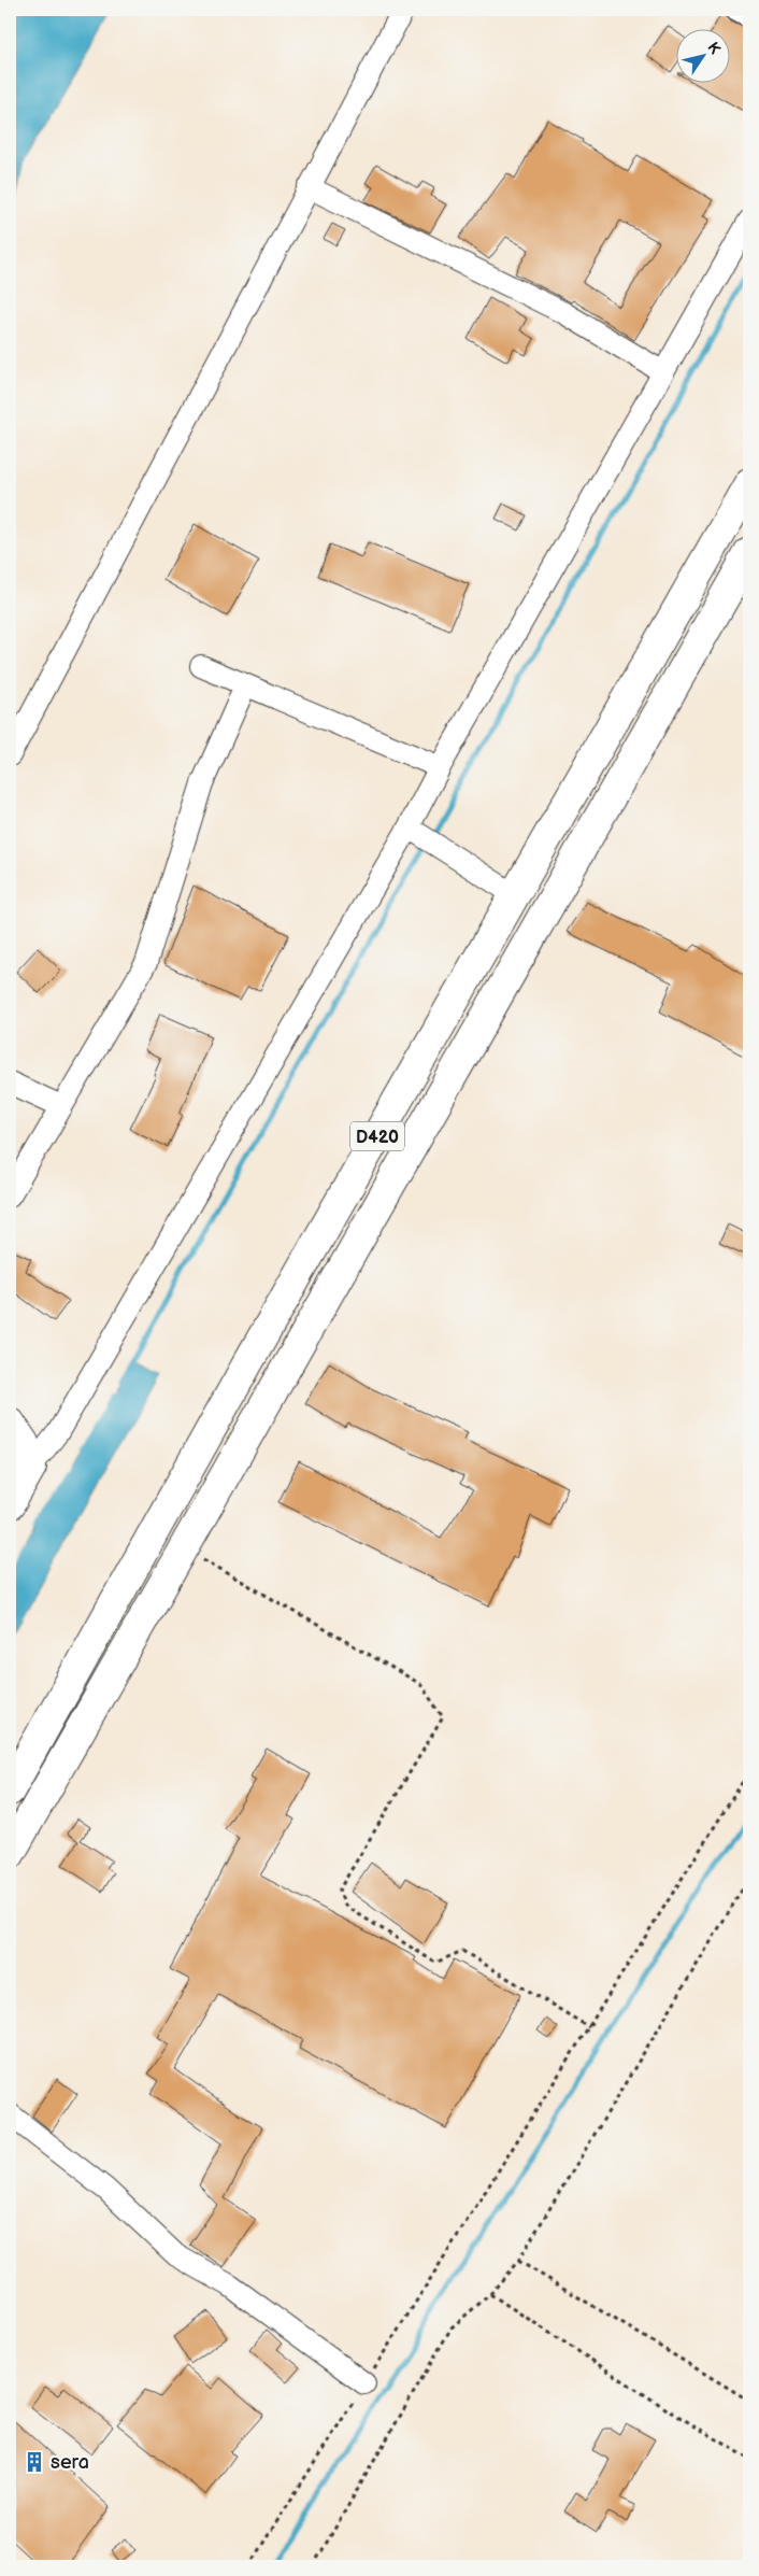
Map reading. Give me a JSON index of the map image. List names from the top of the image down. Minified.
{"streets":{"main road":["D420"]},"places":{"building":["sera"]},"north":"top right"}
